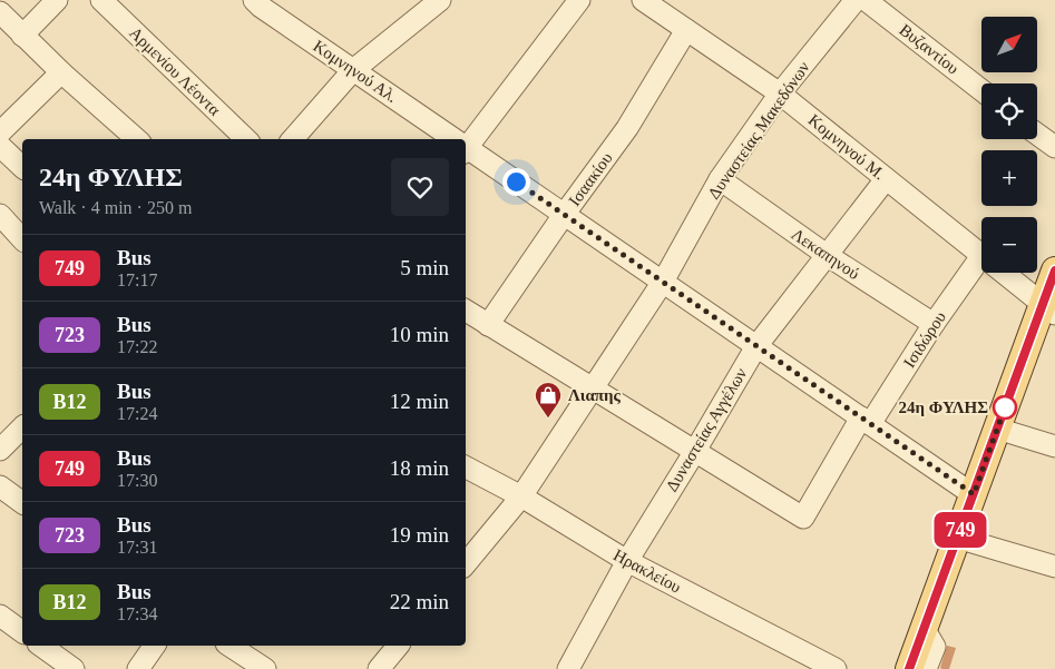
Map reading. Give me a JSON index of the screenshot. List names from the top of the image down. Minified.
{"streets":{"street":["Βυζαντίου","Αρμενίου Λέοντα","Κομνηνού Αλ.","Δυναστείας Μακεδόνων","Κομνηνού Μ.","Ισαακίου","Λεκαπηνού","Ισιδώρου","Δυναστείας Αγγέλων","Ηρακλείου"]},"crossings":[["Κομνηνού Αλ.","Δυναστείας Μακεδόνων"],["Κομνηνού Αλ.","Ισαακίου"],["Κομνηνού Αλ.","Ισιδώρου"],["Κομνηνού Αλ.","Δυναστείας Αγγέλων"],["Δυναστείας Μακεδόνων","Κομνηνού Μ."],["Δυναστείας Μακεδόνων","Λεκαπηνού"],["Δυναστείας Μακεδόνων","Ηρακλείου"],["Κομνηνού Μ.","Ισαακίου"],["Κομνηνού Μ.","Ισιδώρου"],["Κομνηνού Μ.","Δυναστείας Αγγέλων"],["Λεκαπηνού","Ισιδώρου"],["Λεκαπηνού","Δυναστείας Αγγέλων"],["Ισιδώρου","Δυναστείας Αγγέλων"],["Δυναστείας Αγγέλων","Ηρακλείου"]],"places":{"other":["24η ΦΥΛΗΣ"],"shop":["Λιαπης"]},"lines":["bus line 749"],"north":"top right","page":{"on_map":"749","map_buttons":["+","−"],"heading":["24η ΦΥΛΗΣ","Walk · 4 min · 250 m"],"list":[{"mark":"749","name":"Bus","note":"17:17","value":"5 min"},{"mark":"723","name":"Bus","note":"17:22","value":"10 min"},{"mark":"Β12","name":"Bus","note":"17:24","value":"12 min"},{"mark":"749","name":"Bus","note":"17:30","value":"18 min"},{"mark":"723","name":"Bus","note":"17:31","value":"19 min"},{"mark":"Β12","name":"Bus","note":"17:34","value":"22 min"}]}}
